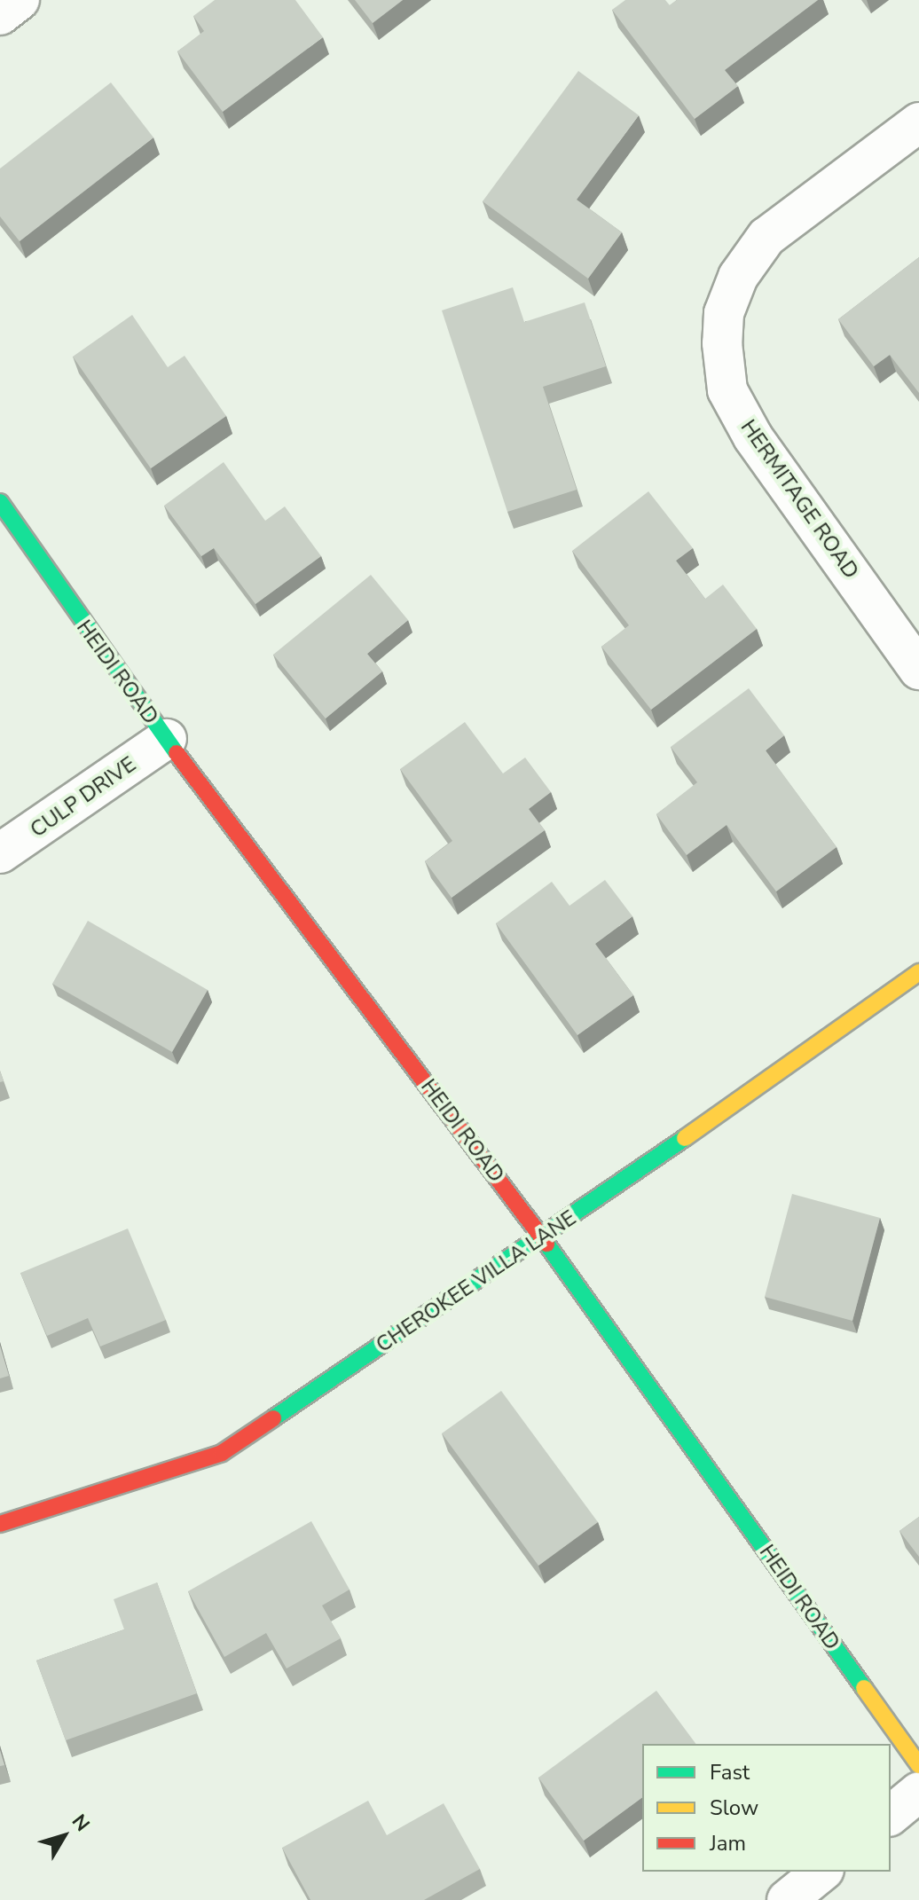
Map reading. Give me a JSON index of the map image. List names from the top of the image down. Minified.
{"streets":{"street":["HERMITAGE ROAD","HEIDI ROAD","CULP DRIVE","CHEROKEE VILLA LANE"]},"crossings":[["HEIDI ROAD","CULP DRIVE"],["HEIDI ROAD","CHEROKEE VILLA LANE"]],"legend":["Fast","Slow","Jam"],"north":"top right"}
